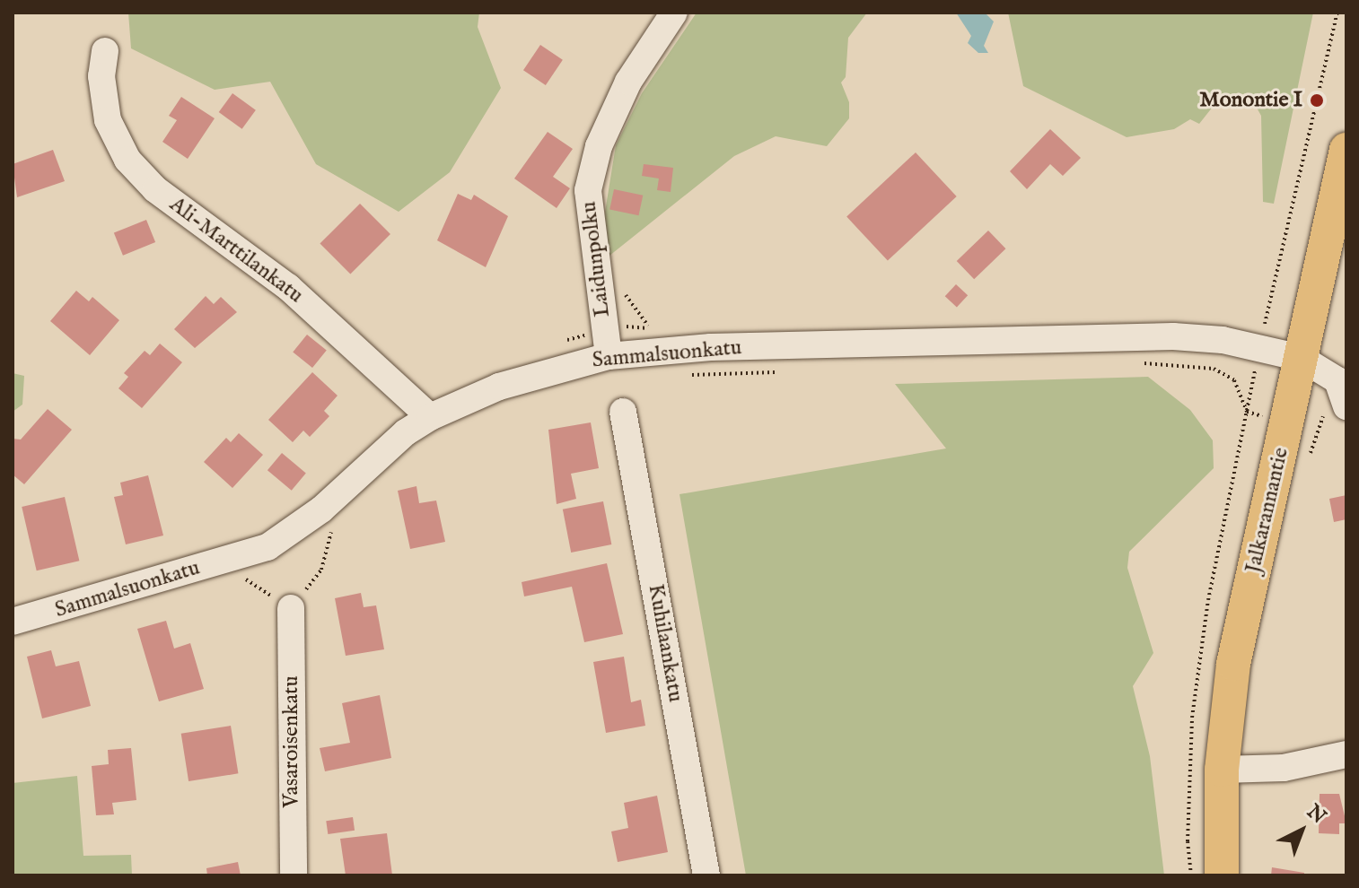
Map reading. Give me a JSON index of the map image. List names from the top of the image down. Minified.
{"streets":{"main road":["Jalkarannantie"],"street":["Ali-Marttilankatu","Laidunpolku","Sammalsuonkatu","Kuhilaankatu","Vasaroisenkatu"]},"crossings":[["Ali-Marttilankatu","Sammalsuonkatu"],["Laidunpolku","Sammalsuonkatu"],["Sammalsuonkatu","Jalkarannantie"]],"places":["Monontie I"],"north":"top right"}
